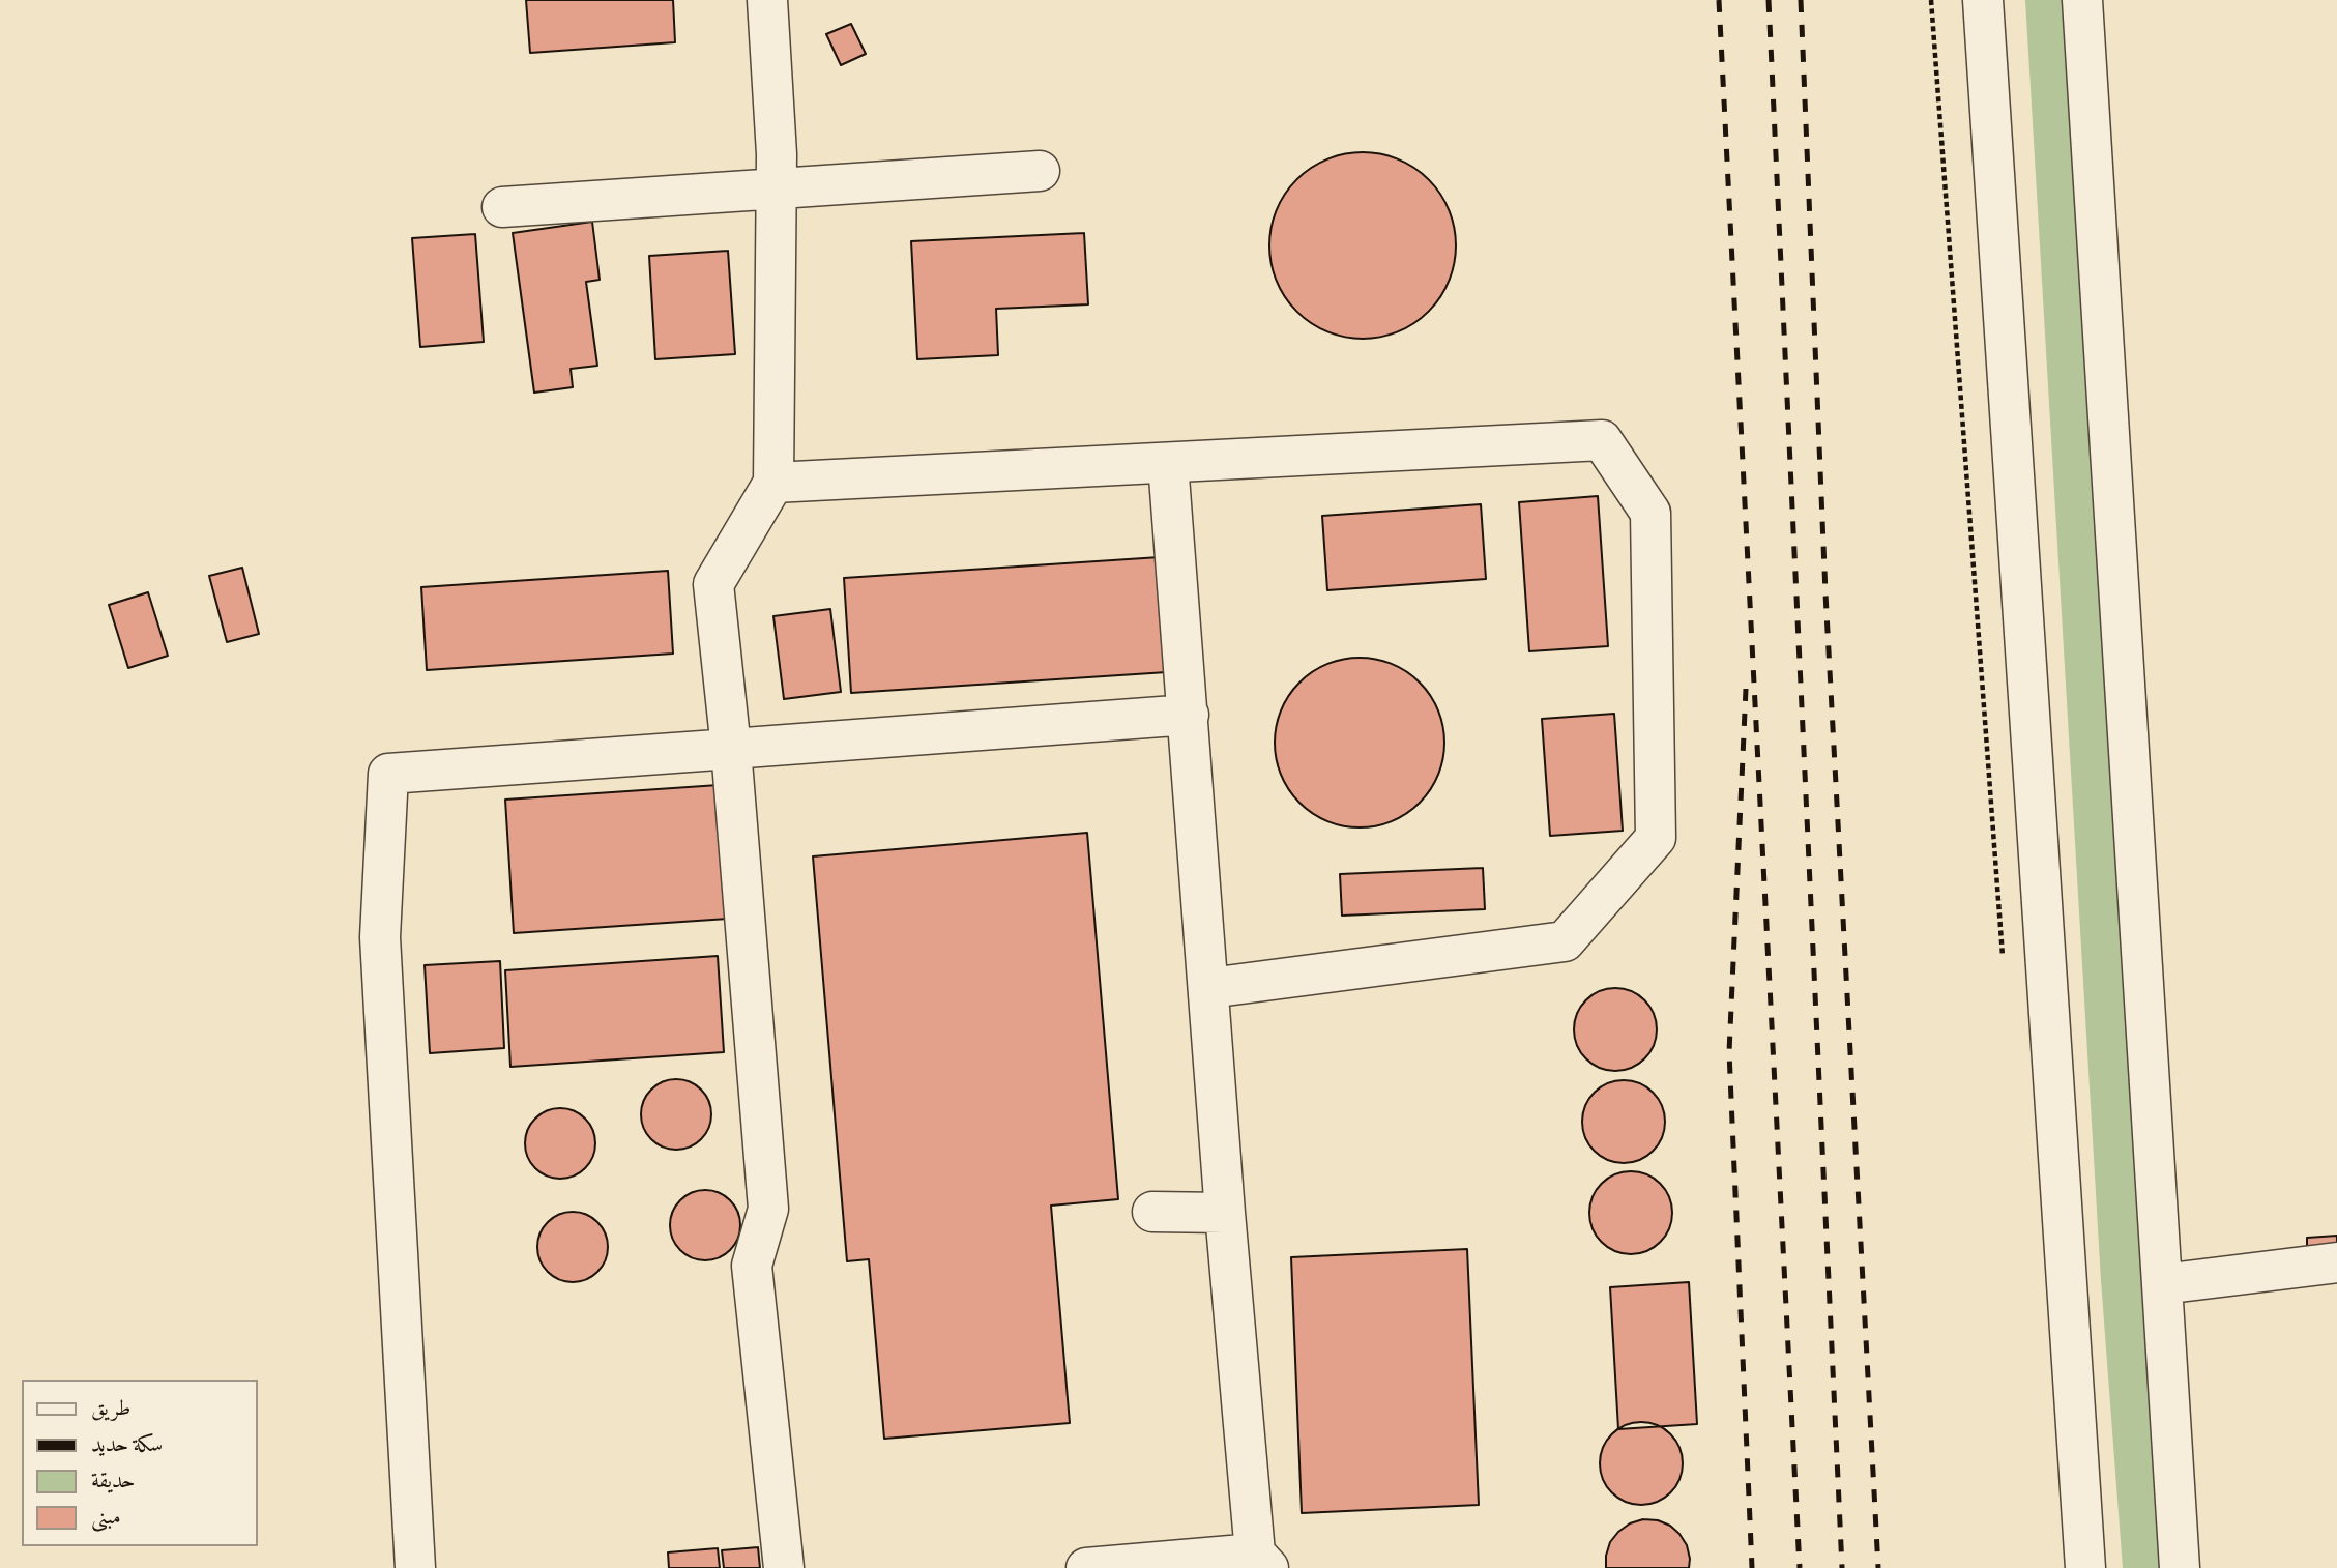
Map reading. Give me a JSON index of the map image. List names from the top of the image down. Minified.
{"legend":["طريق","سكة حديد","حديقة","مبنى"]}
